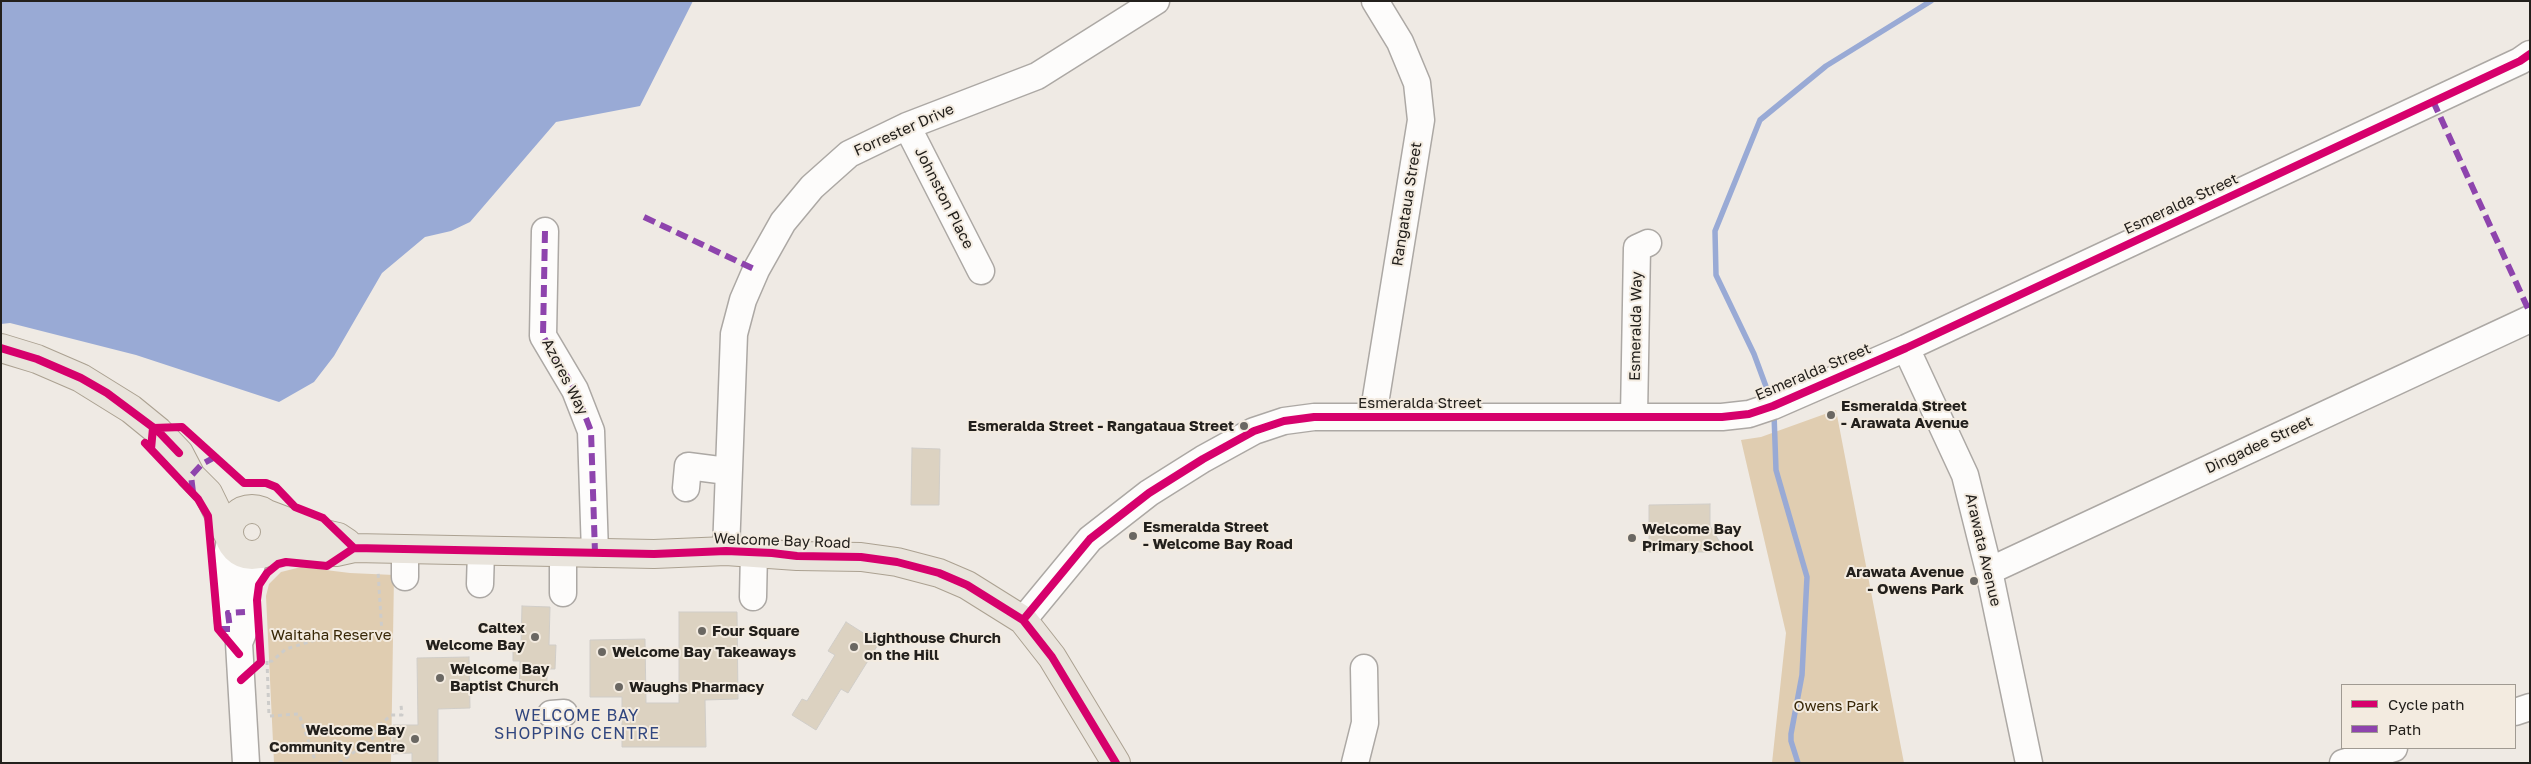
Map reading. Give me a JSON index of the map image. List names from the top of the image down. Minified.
{"streets":{"main road":["Welcome Bay Road"],"street":["Forrester Drive","Johnston Place","Rangataua Street","Esmeralda Street","Esmeralda Way","Azores Way","Dingadee Street","Arawata Avenue"]},"crossings":[["Forrester Drive","Johnston Place"],["Forrester Drive","Welcome Bay Road"],["Rangataua Street","Esmeralda Street"],["Esmeralda Street","Esmeralda Way"],["Esmeralda Street","Welcome Bay Road"],["Esmeralda Street","Arawata Avenue"],["Azores Way","Welcome Bay Road"],["Dingadee Street","Arawata Avenue"]],"districts":["WELCOME BAY SHOPPING CENTRE"],"parks":["Waitaha Reserve","Owens Park"],"places":["Esmeralda Street - Arawata Avenue","Esmeralda Street - Rangataua Street","Esmeralda Street - Welcome Bay Road","Welcome Bay Primary School","Arawata Avenue - Owens Park","Four Square","Caltex Welcome Bay","Lighthouse Church on the Hill","Welcome Bay Takeaways","Welcome Bay Baptist Church","Waughs Pharmacy","Welcome Bay Community Centre"],"legend":["Cycle path","Path"]}
